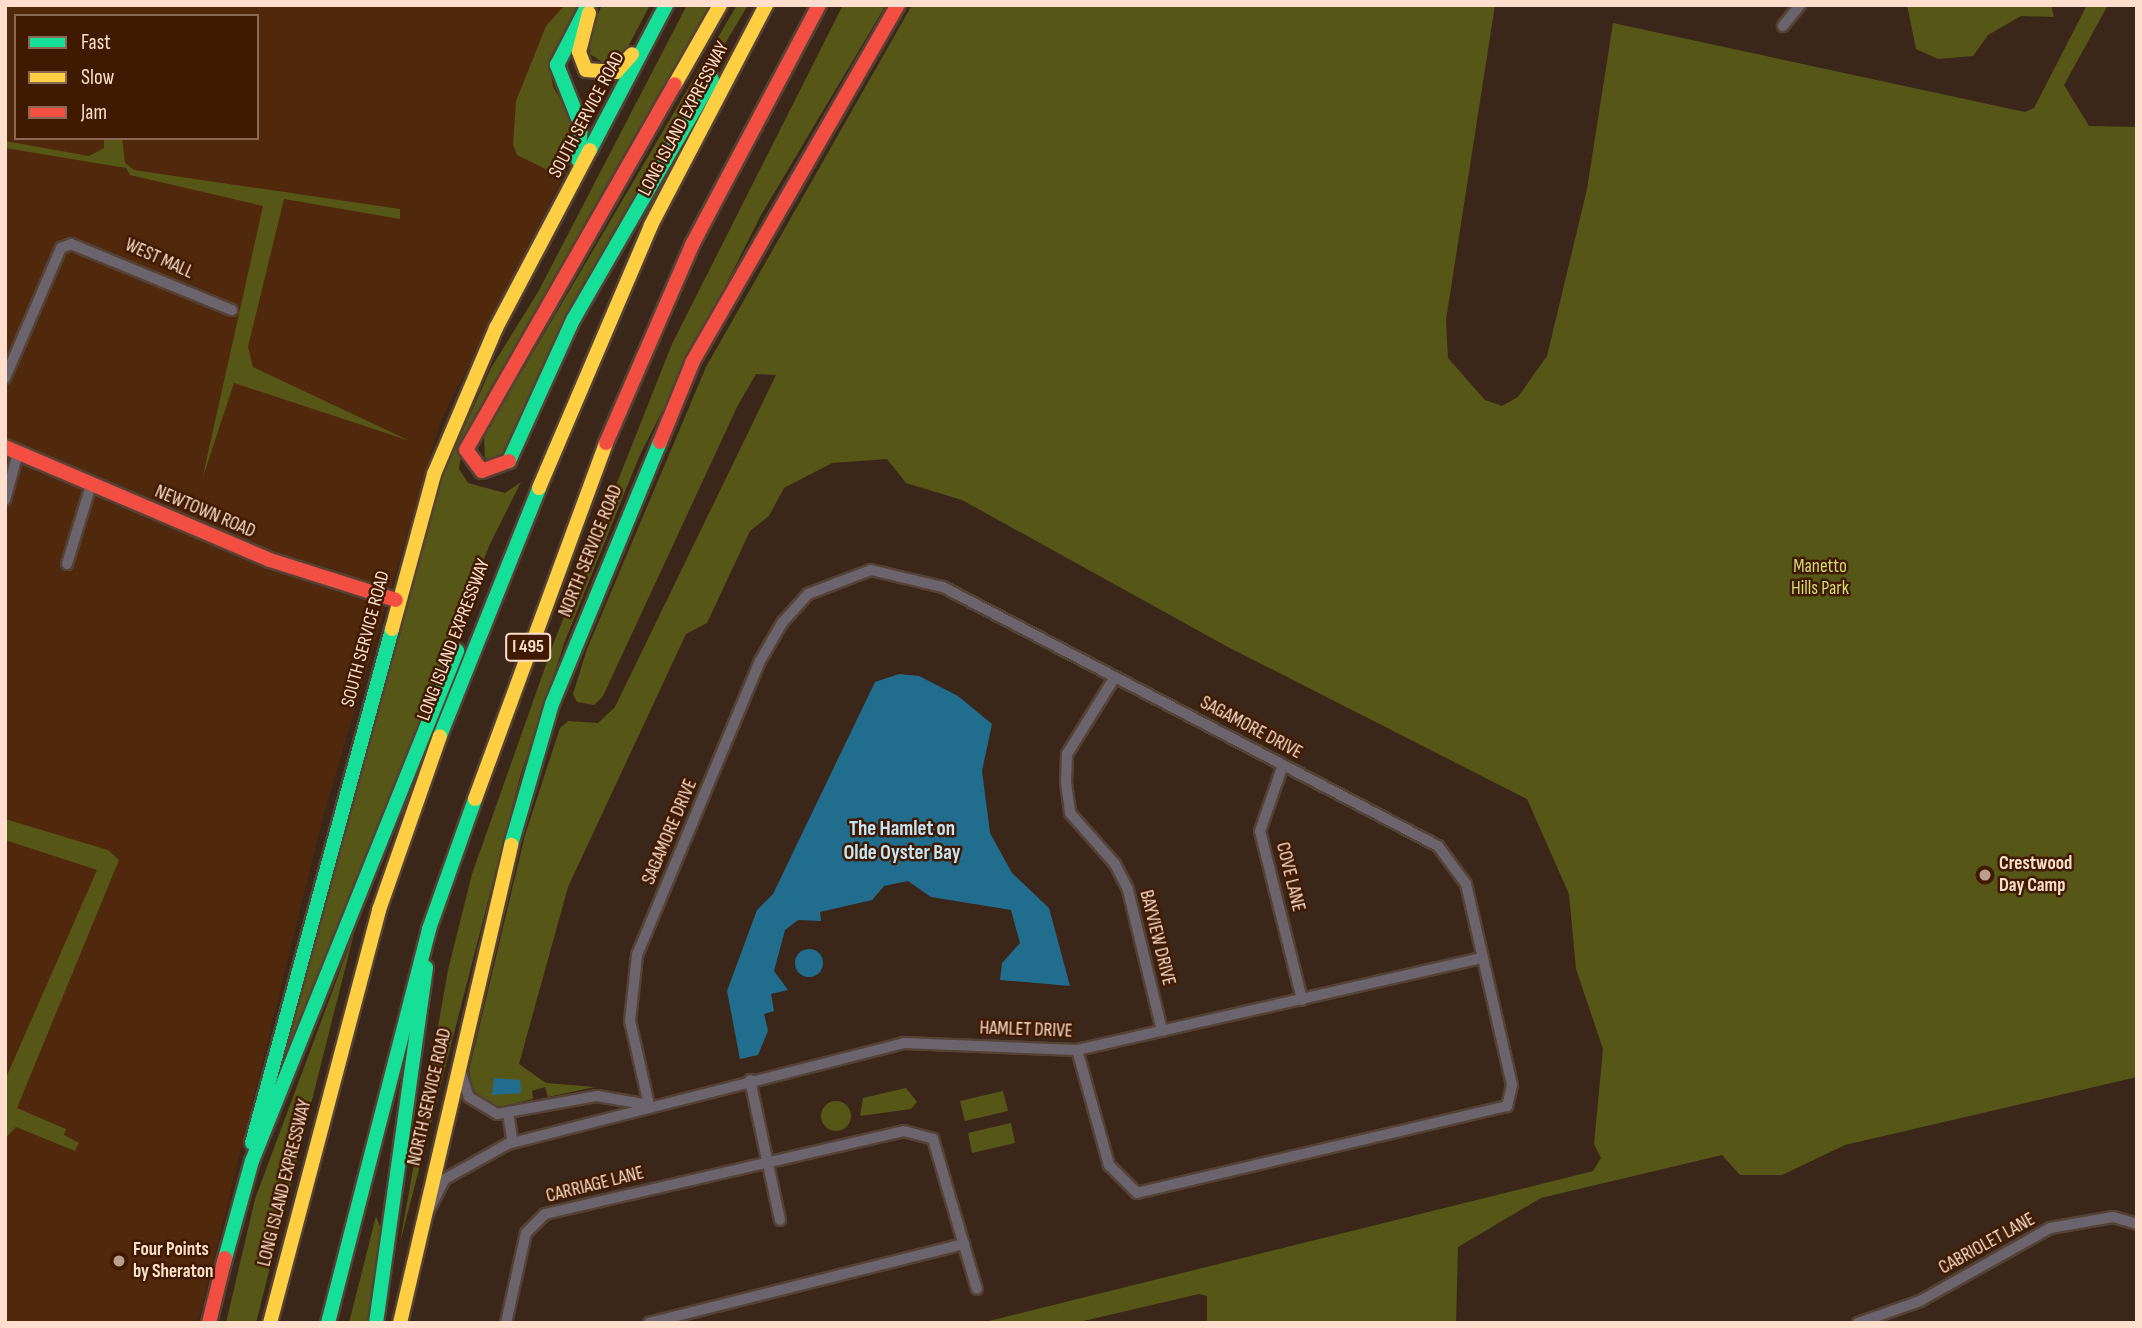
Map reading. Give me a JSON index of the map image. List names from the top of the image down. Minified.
{"streets":{"main road":["SOUTH SERVICE ROAD","LONG ISLAND EXPRESSWAY","NEWTOWN ROAD","NORTH SERVICE ROAD","I 495"],"street":["WEST MALL","SAGAMORE DRIVE","COVE LANE","BAYVIEW DRIVE","HAMLET DRIVE","CARRIAGE LANE","CABRIOLET LANE"]},"crossings":[["SOUTH SERVICE ROAD","NEWTOWN ROAD"],["NORTH SERVICE ROAD","HAMLET DRIVE"],["SAGAMORE DRIVE","COVE LANE"],["SAGAMORE DRIVE","BAYVIEW DRIVE"],["SAGAMORE DRIVE","HAMLET DRIVE"],["COVE LANE","HAMLET DRIVE"],["BAYVIEW DRIVE","HAMLET DRIVE"]],"districts":["The Hamlet on Olde Oyster Bay"],"parks":["Manetto Hills Park"],"places":["Crestwood Day Camp","Four Points by Sheraton"],"legend":["Fast","Slow","Jam"]}
